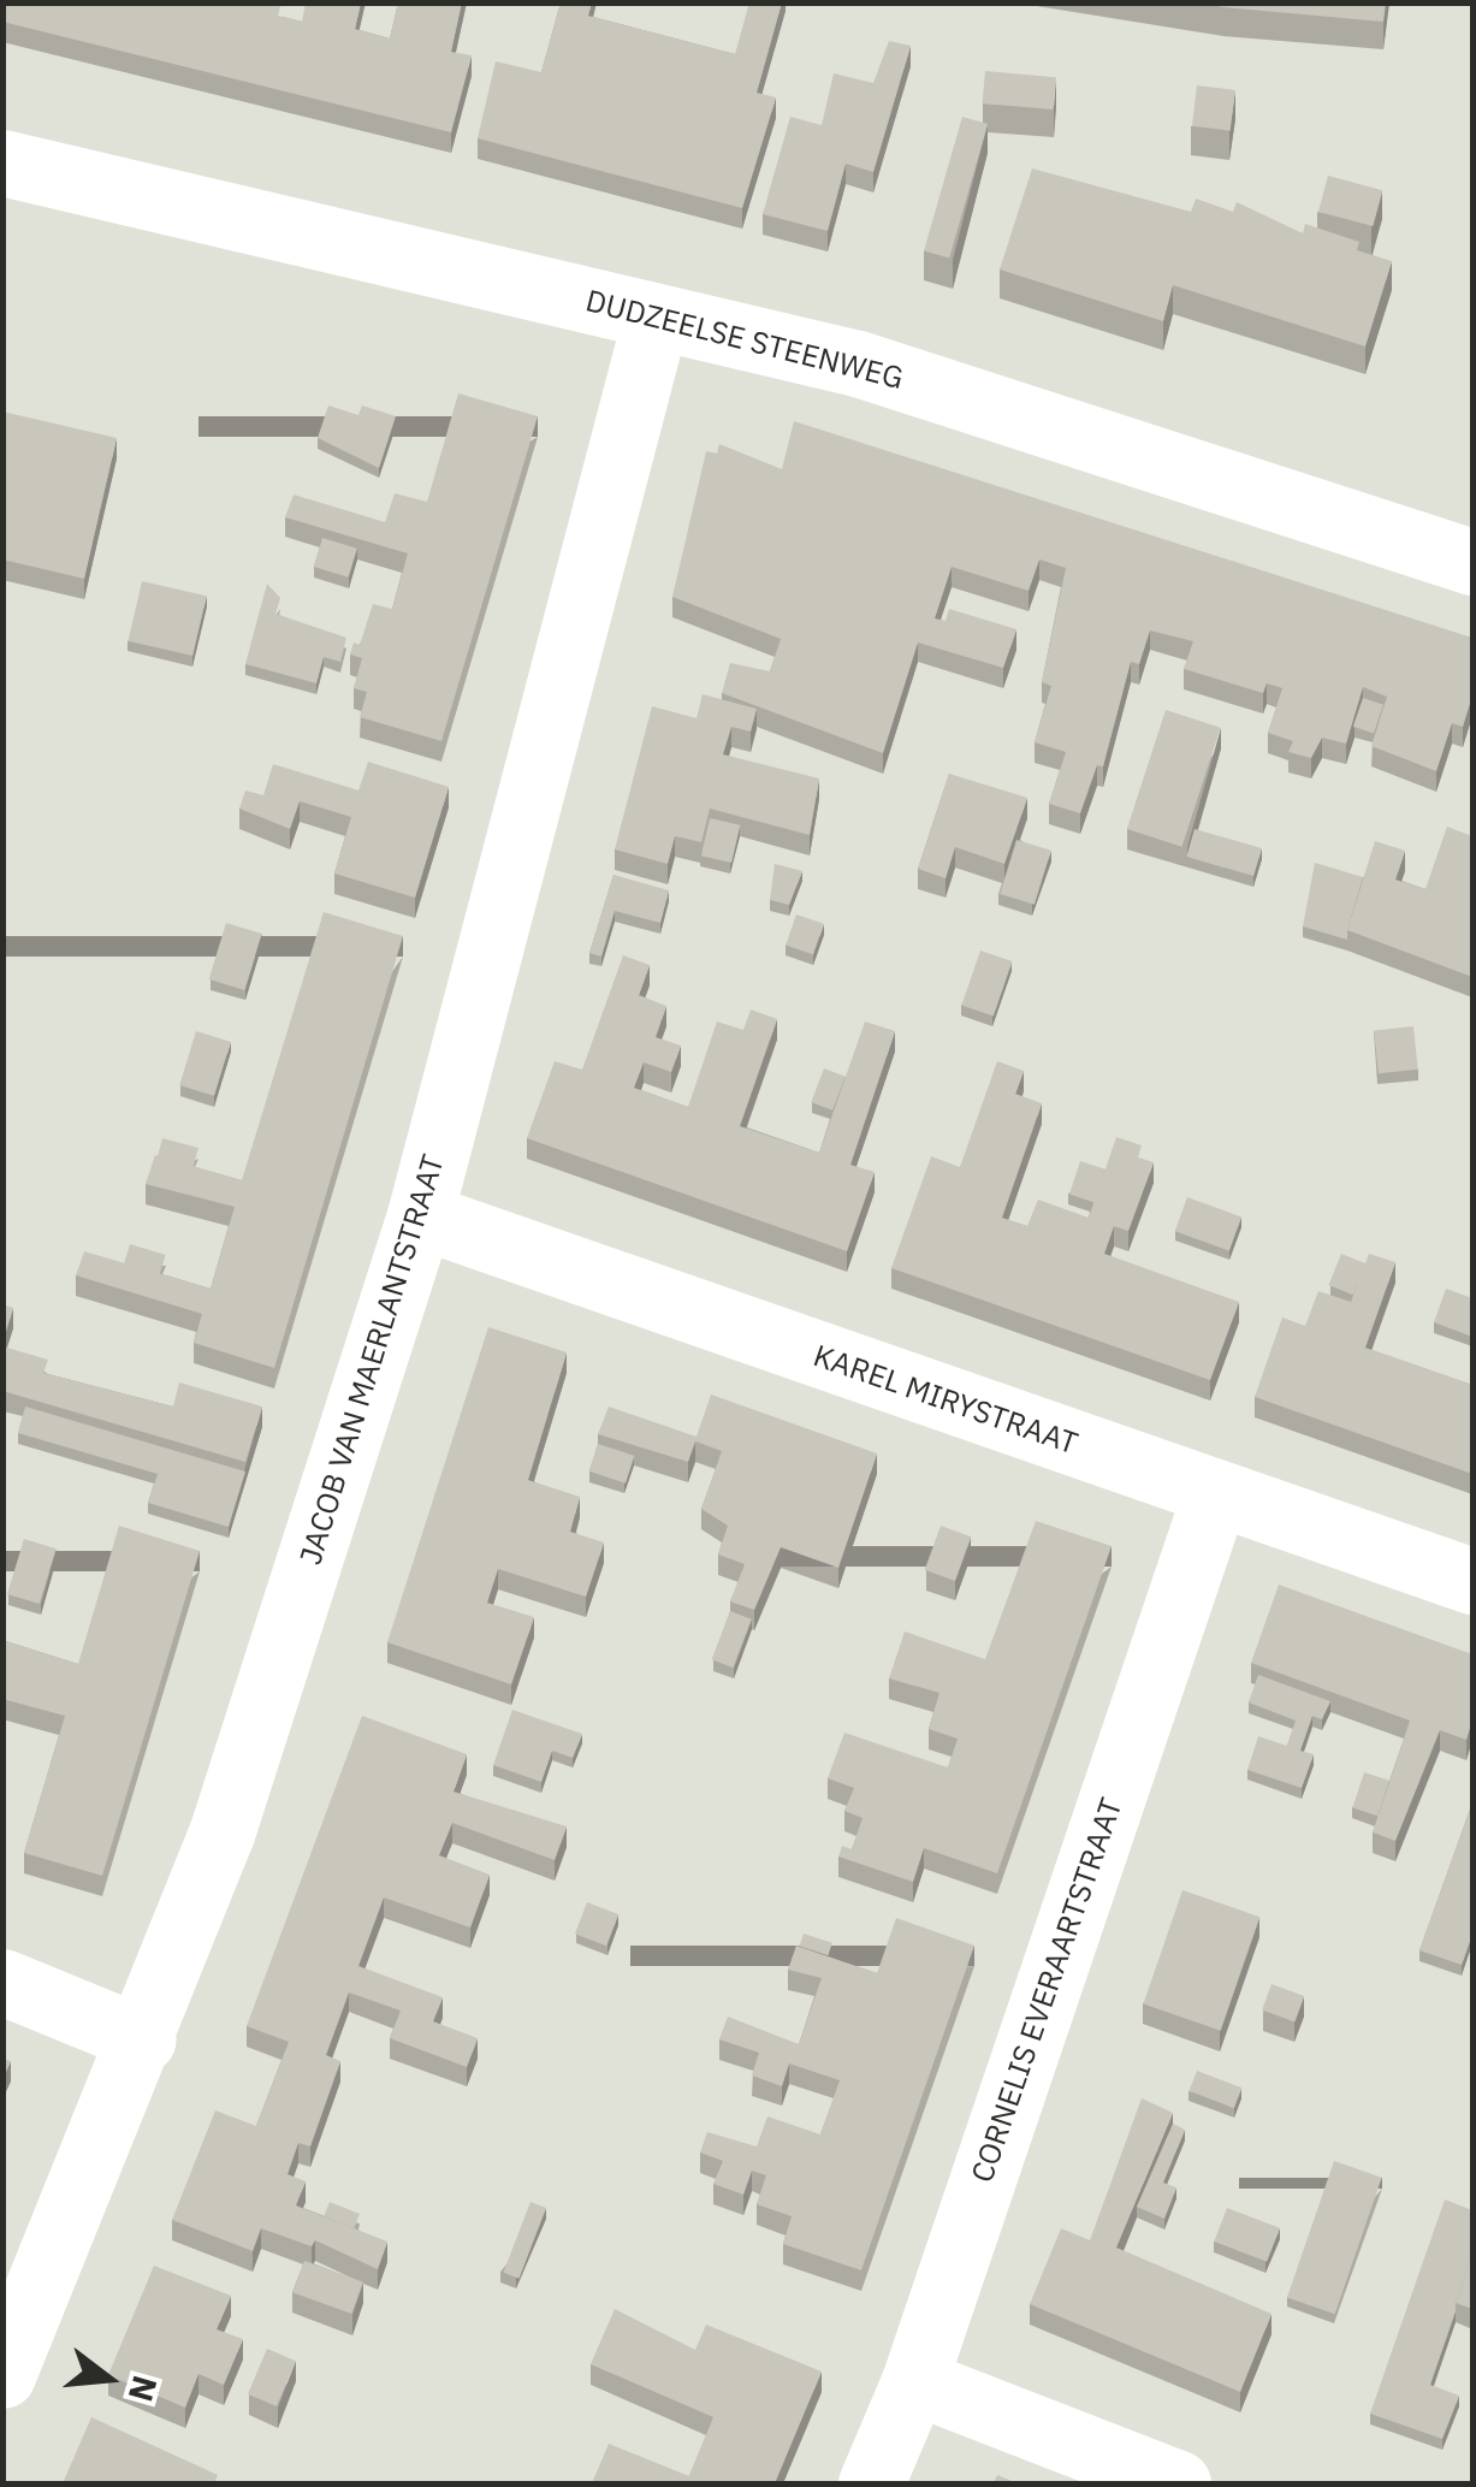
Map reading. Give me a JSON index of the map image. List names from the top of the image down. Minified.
{"streets":{"street":["DUDZEELSE STEENWEG","JACOB VAN MAERLANTSTRAAT","KAREL MIRYSTRAAT","CORNELIS EVERAARTSTRAAT"]},"crossings":[["DUDZEELSE STEENWEG","JACOB VAN MAERLANTSTRAAT"],["JACOB VAN MAERLANTSTRAAT","KAREL MIRYSTRAAT"],["KAREL MIRYSTRAAT","CORNELIS EVERAARTSTRAAT"]],"north":"right"}
